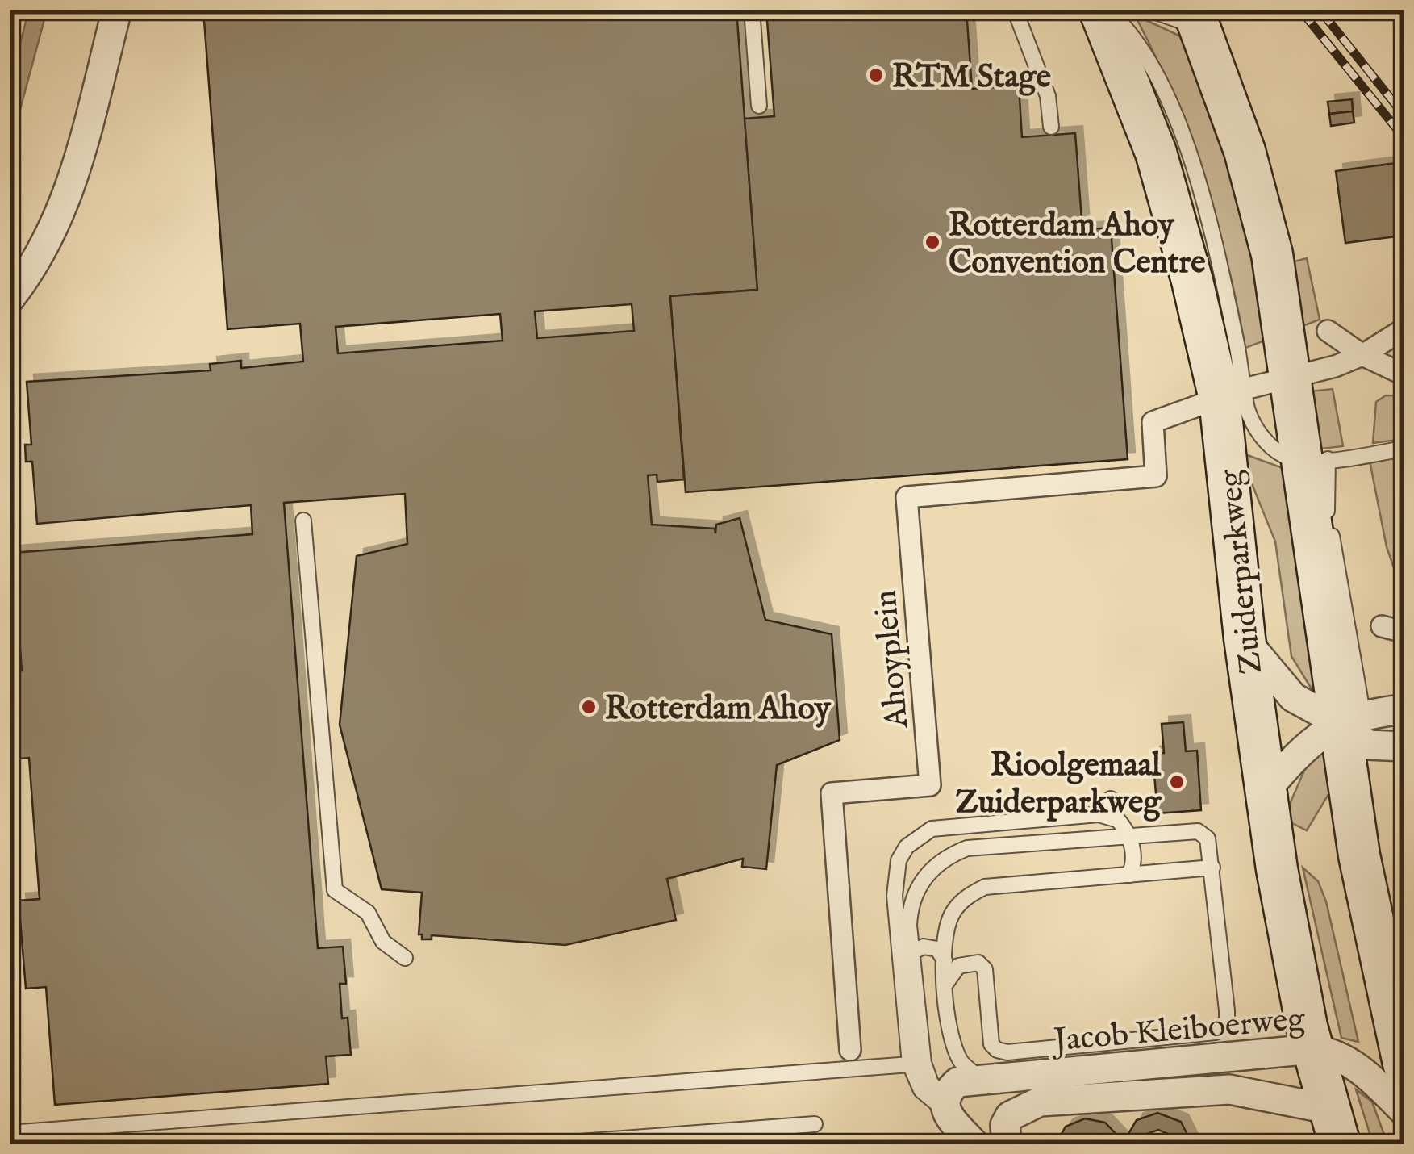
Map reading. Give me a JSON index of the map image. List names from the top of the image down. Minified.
{"streets":{"main road":["Zuiderparkweg"],"street":["Ahoyplein","Jacob Kleiboerweg"]},"crossings":[["Zuiderparkweg","Ahoyplein"],["Zuiderparkweg","Jacob Kleiboerweg"]],"places":["RTM Stage","Rotterdam Ahoy Convention Centre","Rotterdam Ahoy","Rioolgemaal Zuiderparkweg"]}
